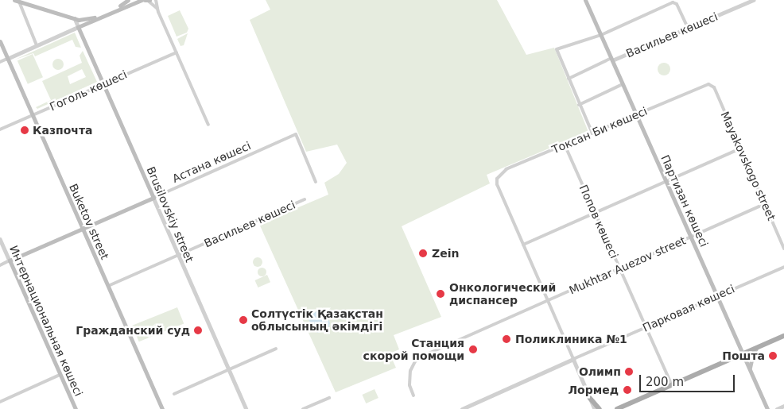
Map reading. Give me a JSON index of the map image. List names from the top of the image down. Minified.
{"streets":{"main road":["Астана көшесі","Партизан көшесі","Brusilovskiy street","Buketov street","Интернациональная көшесі"],"street":["Васильев көшесі","Гоголь көшесі","Токсан Би көшесі","Mayakovskogo street","Попов көшесі","Mukhtar Auezov street","Парковая көшесі"]},"crossings":[["Васильев көшесі","Партизан көшесі"],["Васильев көшесі","Brusilovskiy street"],["Васильев көшесі","Buketov street"],["Гоголь көшесі","Brusilovskiy street"],["Гоголь көшесі","Buketov street"],["Токсан Би көшесі","Mayakovskogo street"],["Токсан Би көшесі","Партизан көшесі"],["Токсан Би көшесі","Попов көшесі"],["Астана көшесі","Brusilovskiy street"],["Астана көшесі","Buketov street"],["Астана көшесі","Интернациональная көшесі"],["Mayakovskogo street","Mukhtar Auezov street"],["Партизан көшесі","Mukhtar Auezov street"],["Партизан көшесі","Парковая көшесі"],["Попов көшесі","Mukhtar Auezov street"],["Попов көшесі","Парковая көшесі"]],"places":["Казпочта","Zein","Онкологический диспансер","Солтүстік Қазақстан облысының әкімдігі","Гражданский суд","Поликлиника №1","Станция скорой помощи","Пошта","Олимп","Лормед"],"scale_bar":"200 m"}
